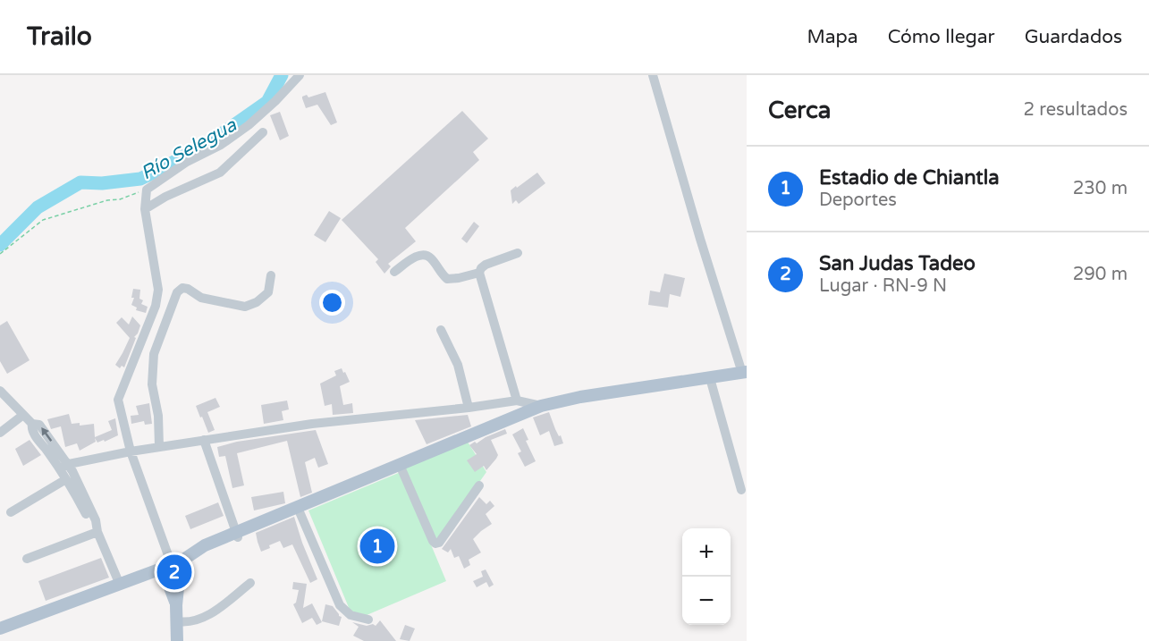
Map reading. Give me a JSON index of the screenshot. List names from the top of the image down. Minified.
{"water":["Río Selegua"],"page":{"header":"Trailo","nav":["Mapa","Cómo llegar","Guardados"],"heading":["Cerca","2 resultados"],"list":[{"mark":"1","name":"Estadio de Chiantla","note":"Deportes","value":"230 m"},{"mark":"2","name":"San Judas Tadeo","note":"Lugar · RN-9 N","value":"290 m"}],"pins":["1","2"],"map_buttons":["+","−"]}}
